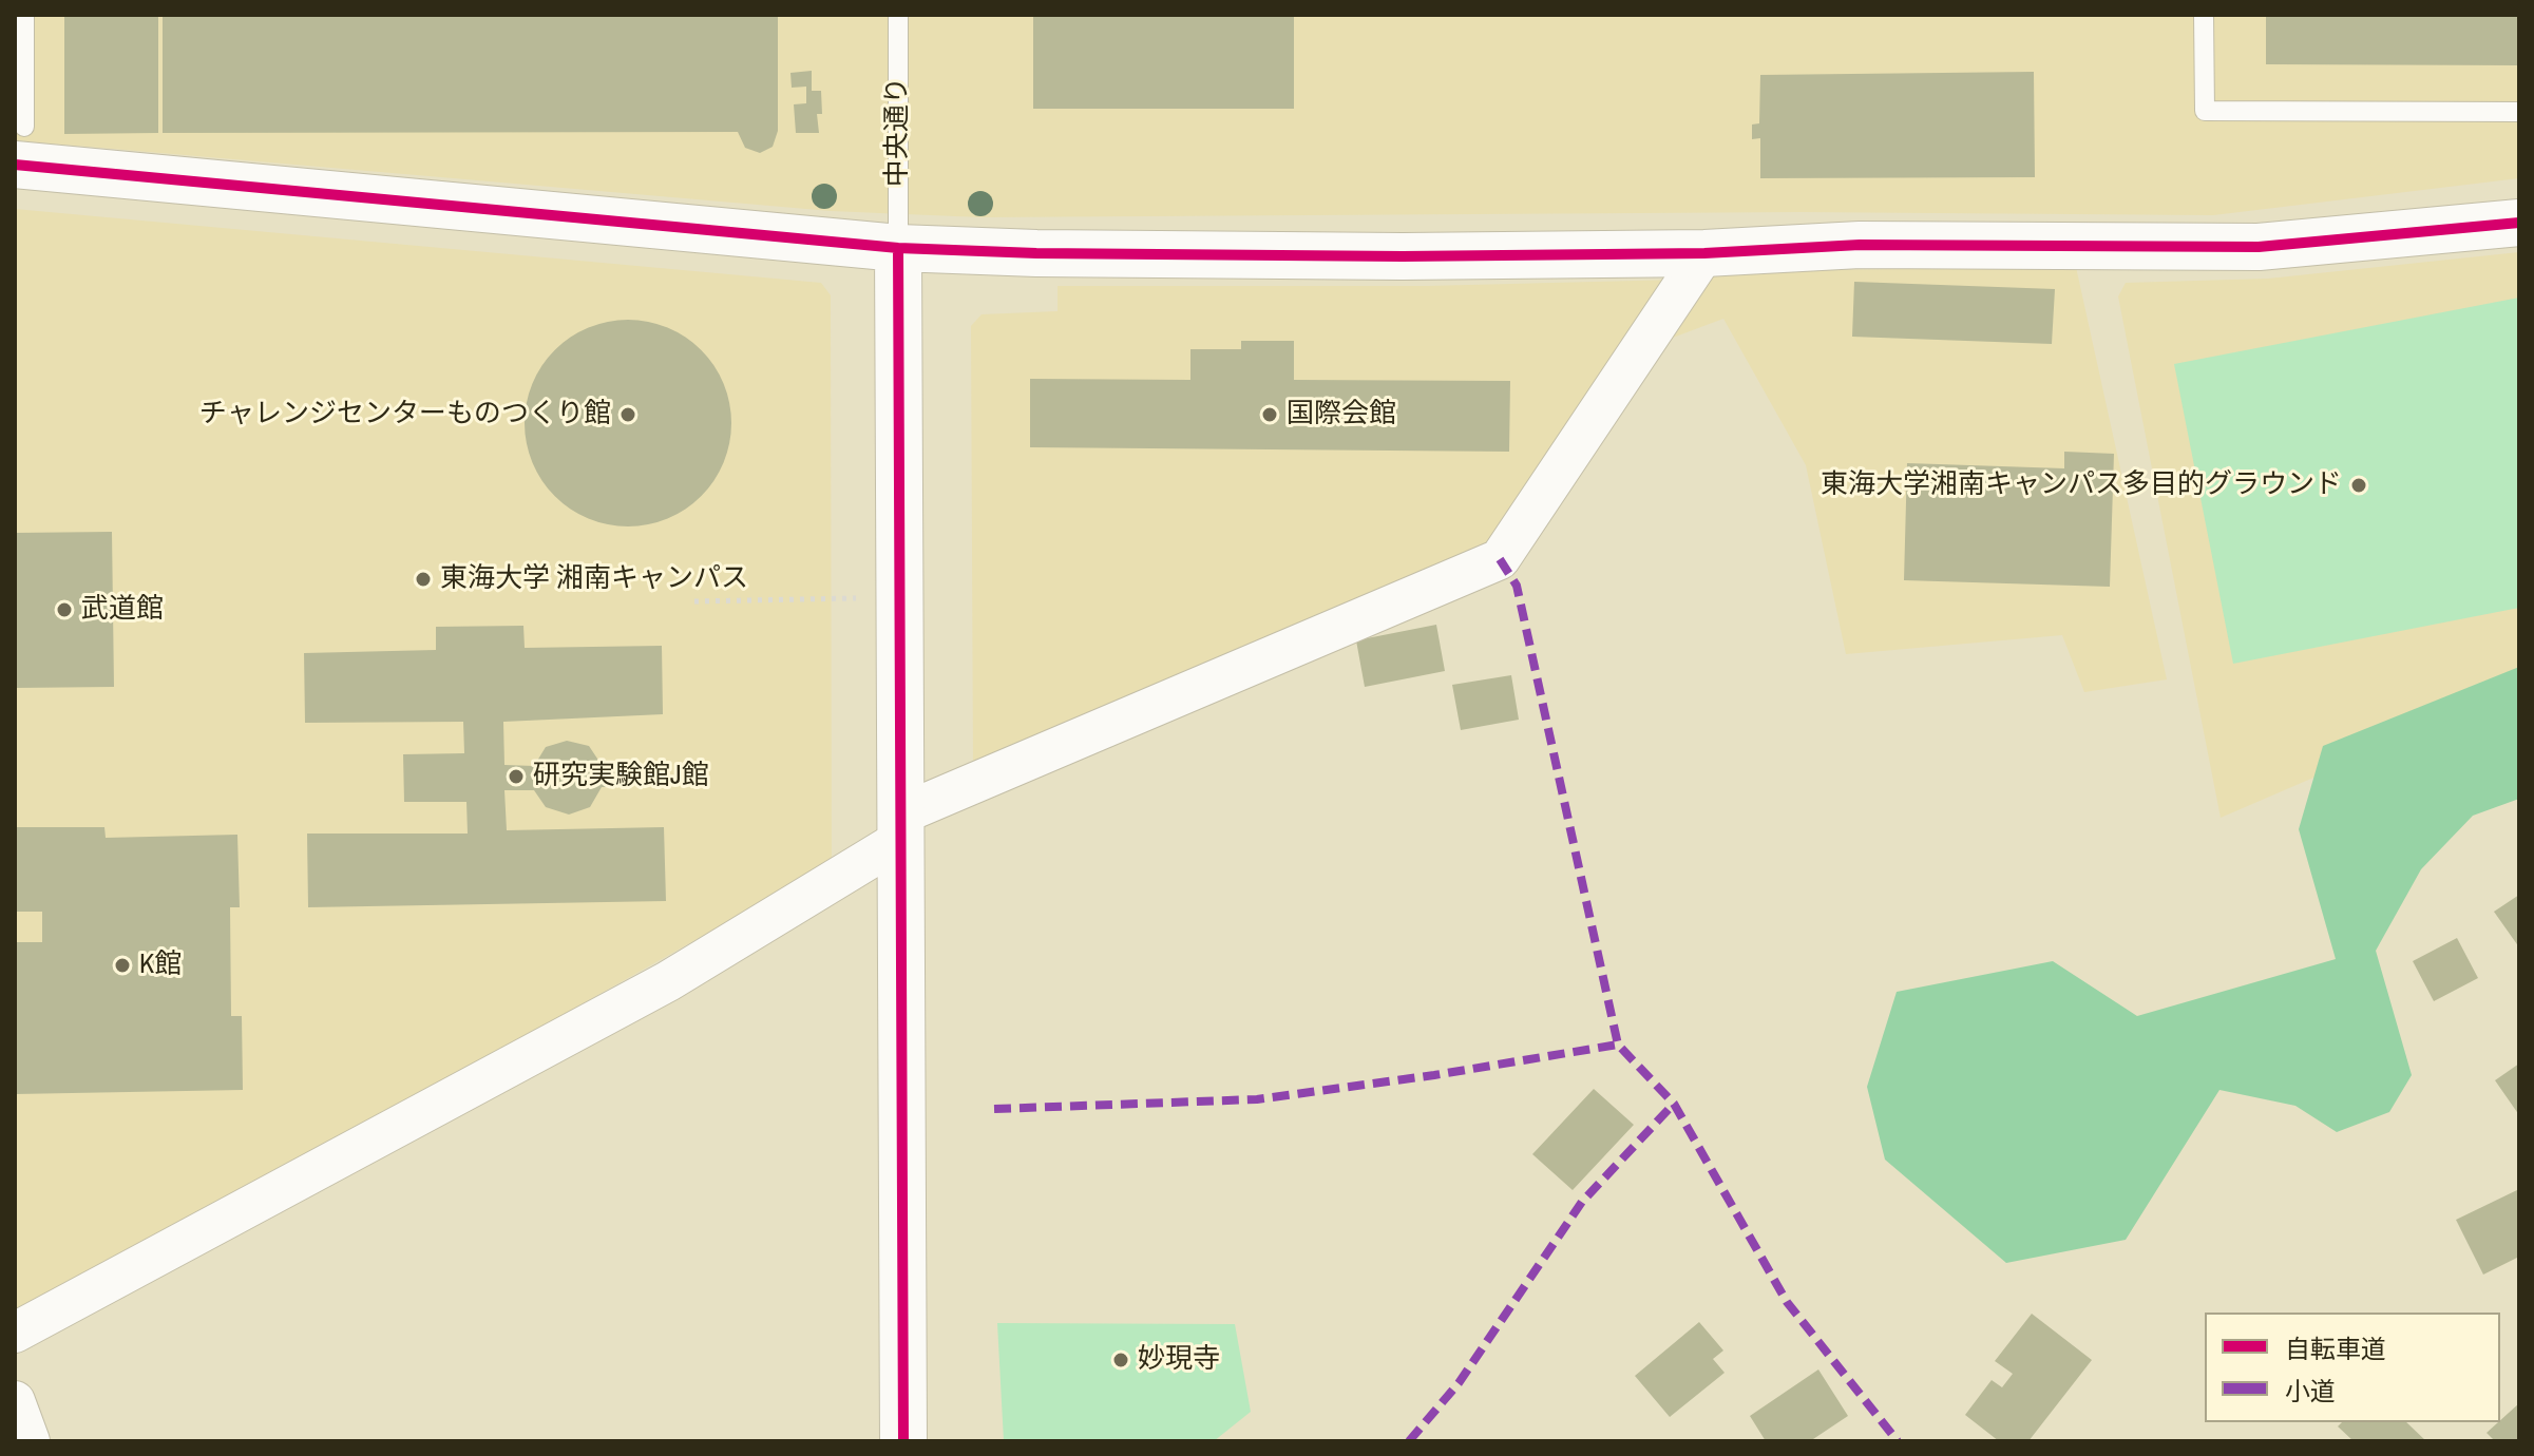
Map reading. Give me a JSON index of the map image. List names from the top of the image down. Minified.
{"streets":{"lane":["中央通り"]},"places":["チャレンジセンターものつくり館","国際会館","東海大学湘南キャンパス多目的グラウンド","東海大学 湘南キャンパス","武道館","研究実験館J館","K館","妙現寺"],"legend":["自転車道","小道"]}
